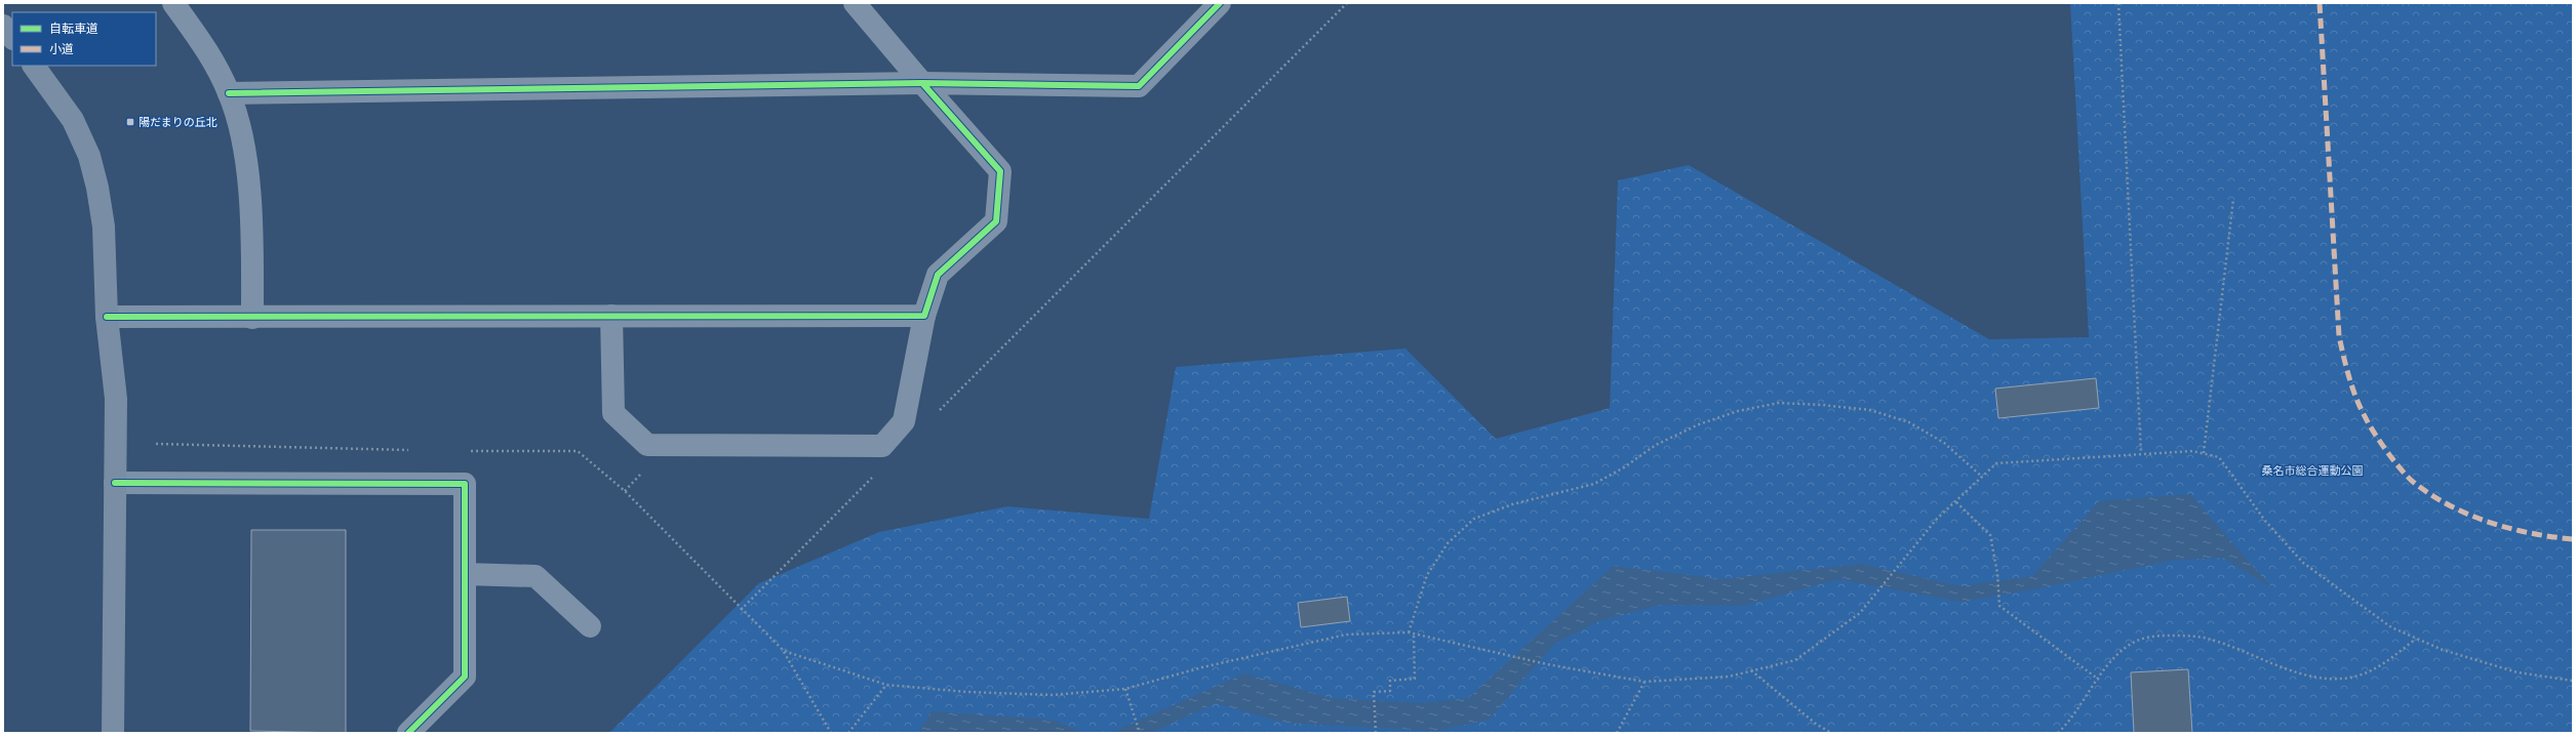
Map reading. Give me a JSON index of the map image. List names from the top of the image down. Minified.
{"parks":["桑名市総合運動公園"],"places":{"transit":["陽だまりの丘北"]},"legend":["自転車道","小道"]}
